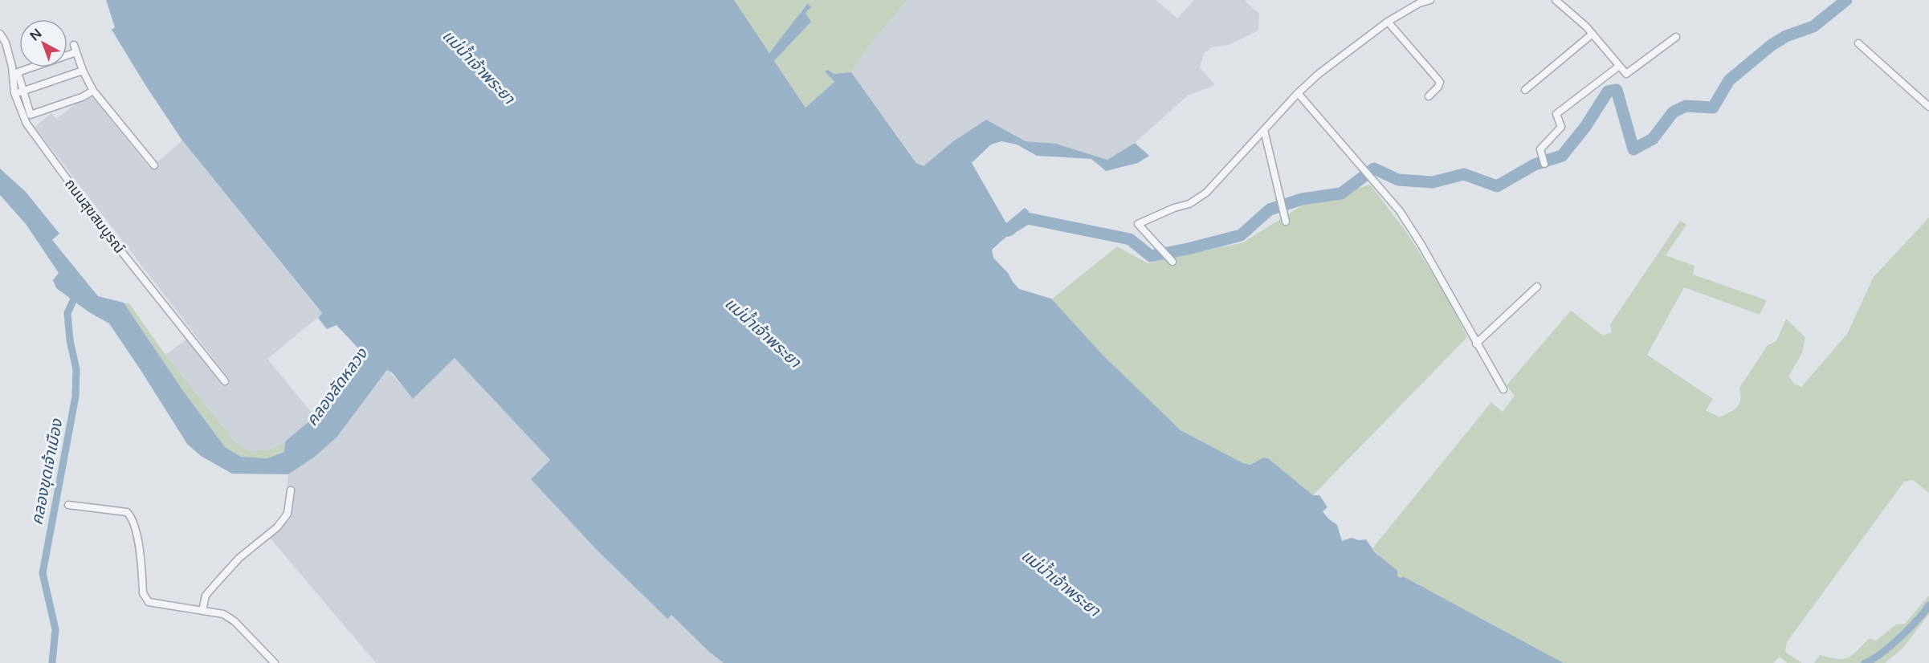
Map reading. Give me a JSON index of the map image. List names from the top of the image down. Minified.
{"streets":{"street":["ถนนสุขสมบูรณ์"]},"water":["แม่น้ำเจ้าพระยา","คลองลัดหลวง","คลองขุดเจ้าเมือง"],"north":"top left"}
